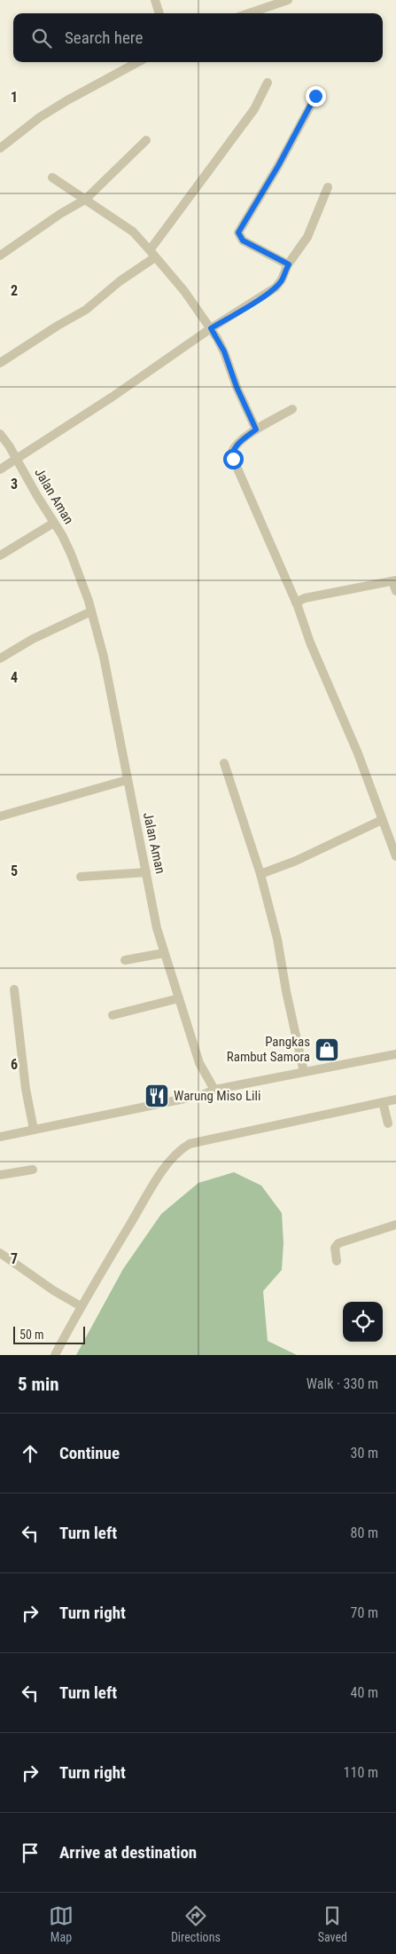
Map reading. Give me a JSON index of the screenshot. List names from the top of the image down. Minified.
{"streets":{"street":["Jalan Aman"]},"places":{"shop":["Pangkas Rambut Samora"],"restaurant":["Warung Miso Lili"]},"scale_bar":"50 m","page":{"search":"Search here","scale":"50 m","heading":["5 min","Walk · 330 m"],"list":[["Continue","30 m"],["Turn left","80 m"],["Turn right","70 m"],["Turn left","40 m"],["Turn right","110 m"],"Arrive at destination"],"nav":["Map","Directions","Saved"]},"grid":{"rows":["1","2","3","4","5","6","7"]}}
